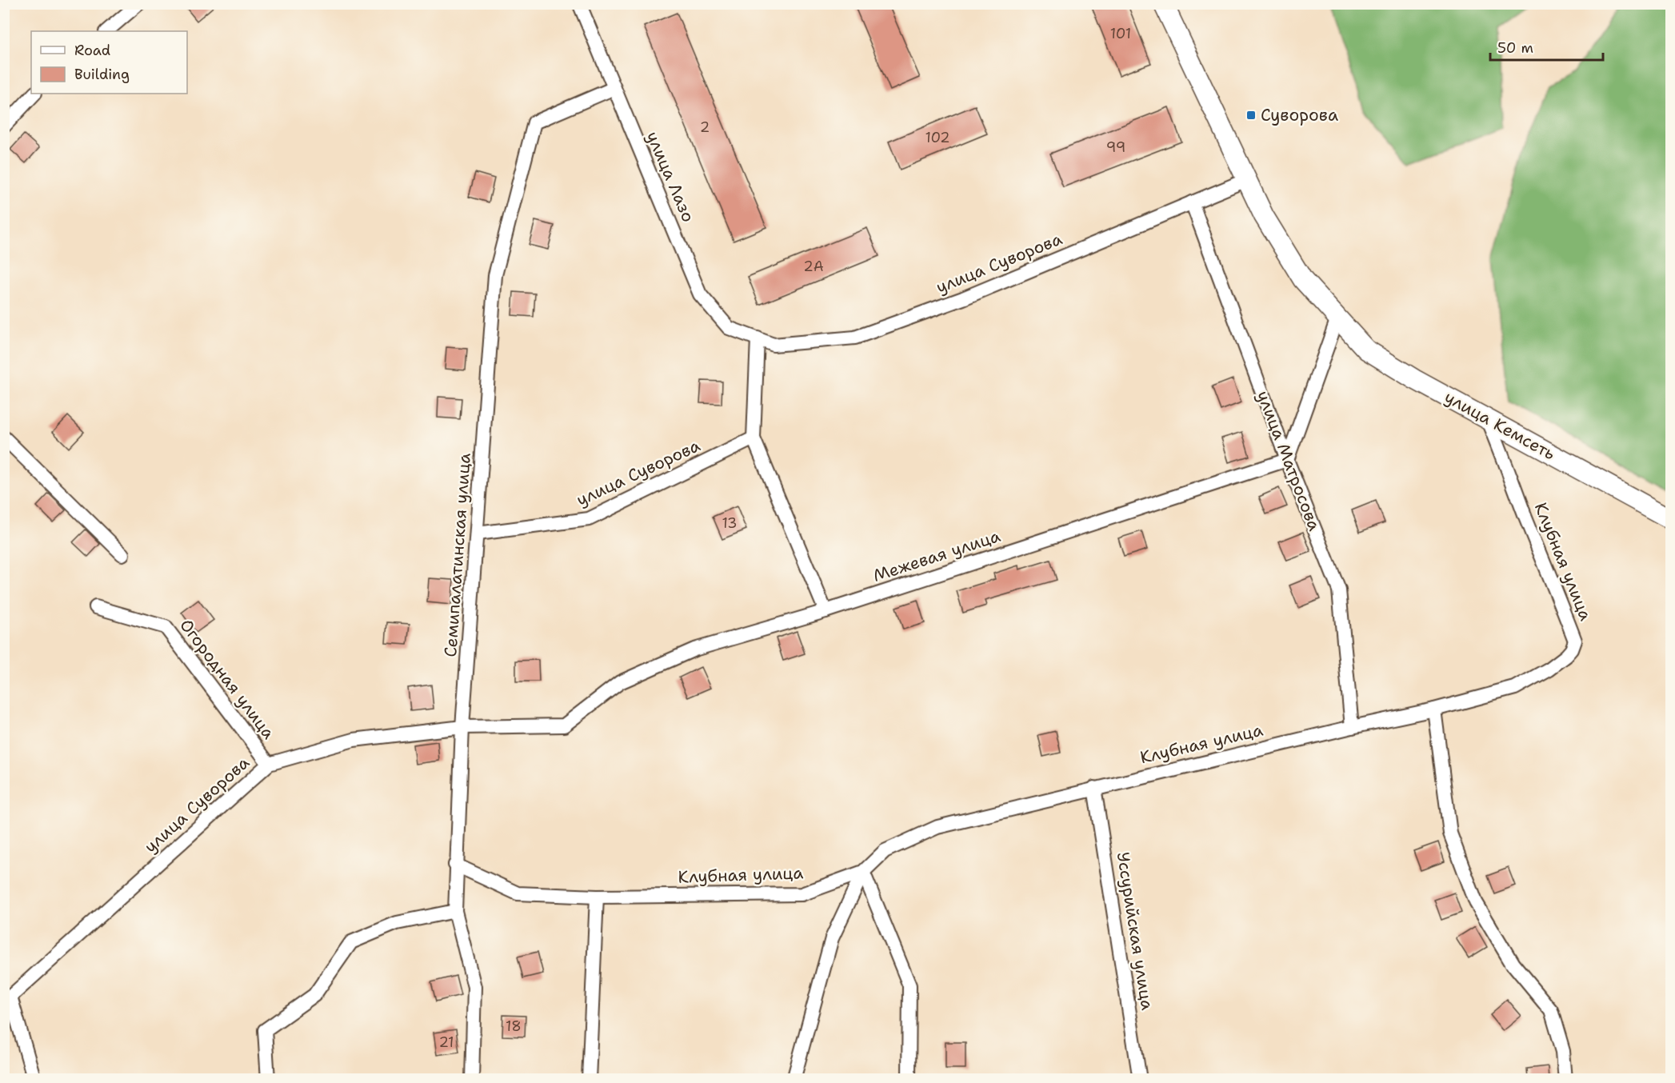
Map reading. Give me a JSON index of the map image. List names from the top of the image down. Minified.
{"streets":{"main road":["улица Кемсеть"],"street":["улица Лазо","улица Суворова","улица Матросова","Семипалатинская улица","Межевая улица","Клубная улица","Огородная улица","Уссурийская улица"]},"crossings":[["улица Лазо","улица Суворова"],["улица Лазо","Семипалатинская улица"],["улица Суворова","улица Матросова"],["улица Суворова","Семипалатинская улица"],["улица Суворова","Межевая улица"],["улица Суворова","Огородная улица"],["улица Кемсеть","Клубная улица"],["улица Матросова","Межевая улица"],["улица Матросова","Клубная улица"],["Семипалатинская улица","Межевая улица"],["Семипалатинская улица","Клубная улица"],["Клубная улица","Уссурийская улица"]],"places":{"transit":["Суворова"]},"house_numbers":["101","2","102","99","2А","13","18","21"],"legend":["Road","Building"],"scale_bar":"50 m"}
